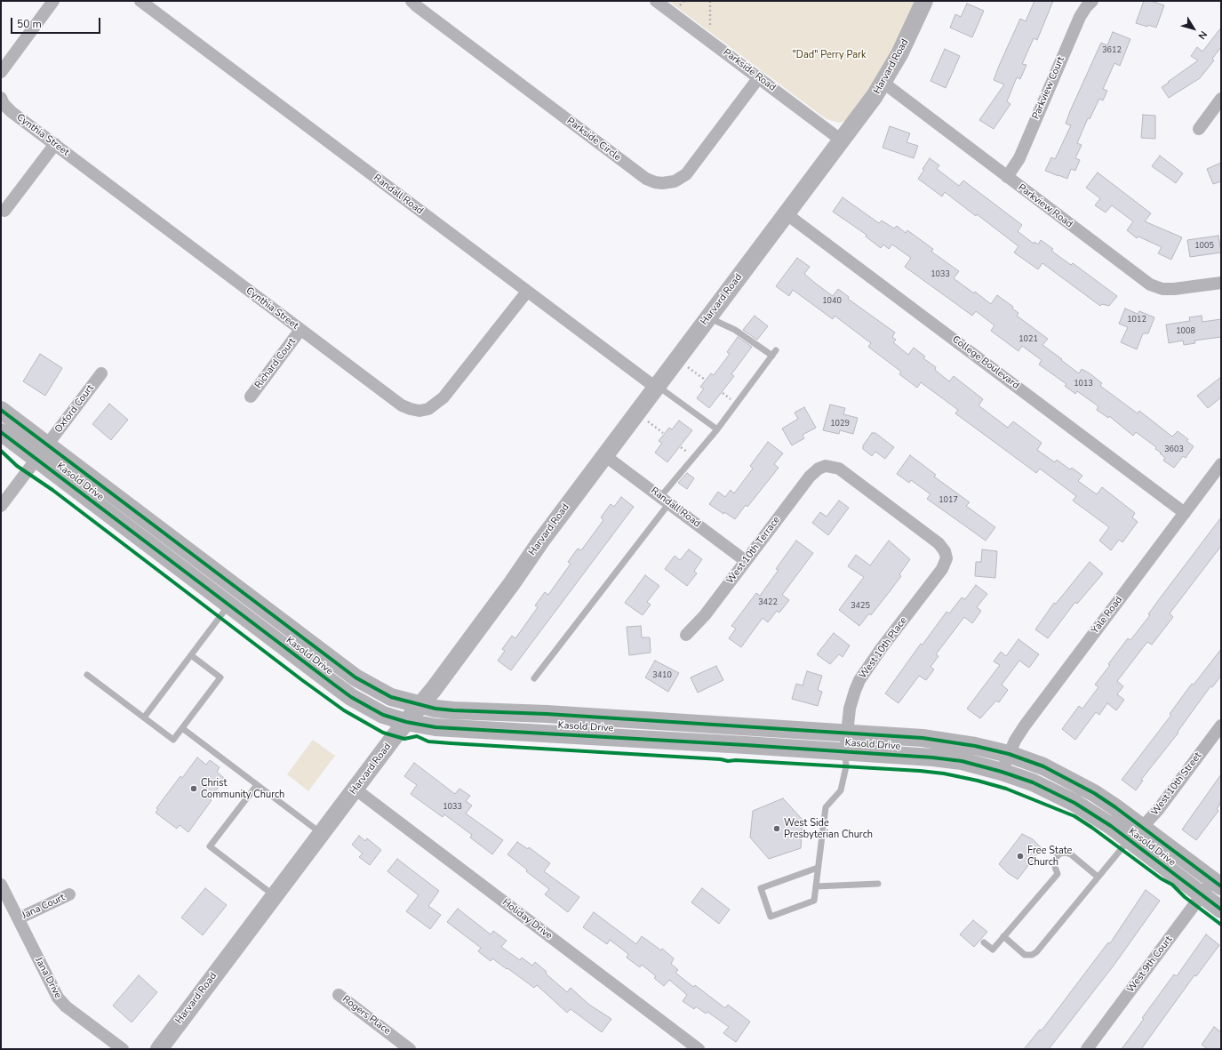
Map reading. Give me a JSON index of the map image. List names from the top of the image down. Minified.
{"streets":{"main road":["Harvard Road","Kasold Drive"],"street":["Parkside Road","Parkview Court","Cynthia Street","Parkside Circle","Randall Road","Parkview Road","College Boulevard","Richard Court","Oxford Court","West 10th Terrace","Yale Road","West 10th Place","West 10th Street","Jana Court","Holiday Drive","West 9th Court","Jana Drive","Rogers Place"]},"crossings":[["Harvard Road","Parkside Road"],["Harvard Road","Randall Road"],["Harvard Road","Parkview Road"],["Harvard Road","College Boulevard"],["Harvard Road","Kasold Drive"],["Harvard Road","Holiday Drive"],["Parkside Road","Parkside Circle"],["Parkview Court","Parkview Road"],["Cynthia Street","Randall Road"],["Cynthia Street","Richard Court"],["Randall Road","West 10th Terrace"],["College Boulevard","Yale Road"],["Oxford Court","Kasold Drive"],["Kasold Drive","Yale Road"],["Kasold Drive","West 10th Place"],["Kasold Drive","West 10th Street"],["Kasold Drive","West 9th Court"],["West 10th Terrace","West 10th Place"],["Jana Court","Jana Drive"]],"parks":["\"Dad\" Perry Park"],"places":["Christ Community Church","West Side Presbyterian Church","Free State Church"],"house_numbers":["3612","1005","1033","1040","1012","1008","1021","1013","1029","3603","1017","3422","3425","3410","1033"],"scale_bar":"50 m","north":"bottom right"}
